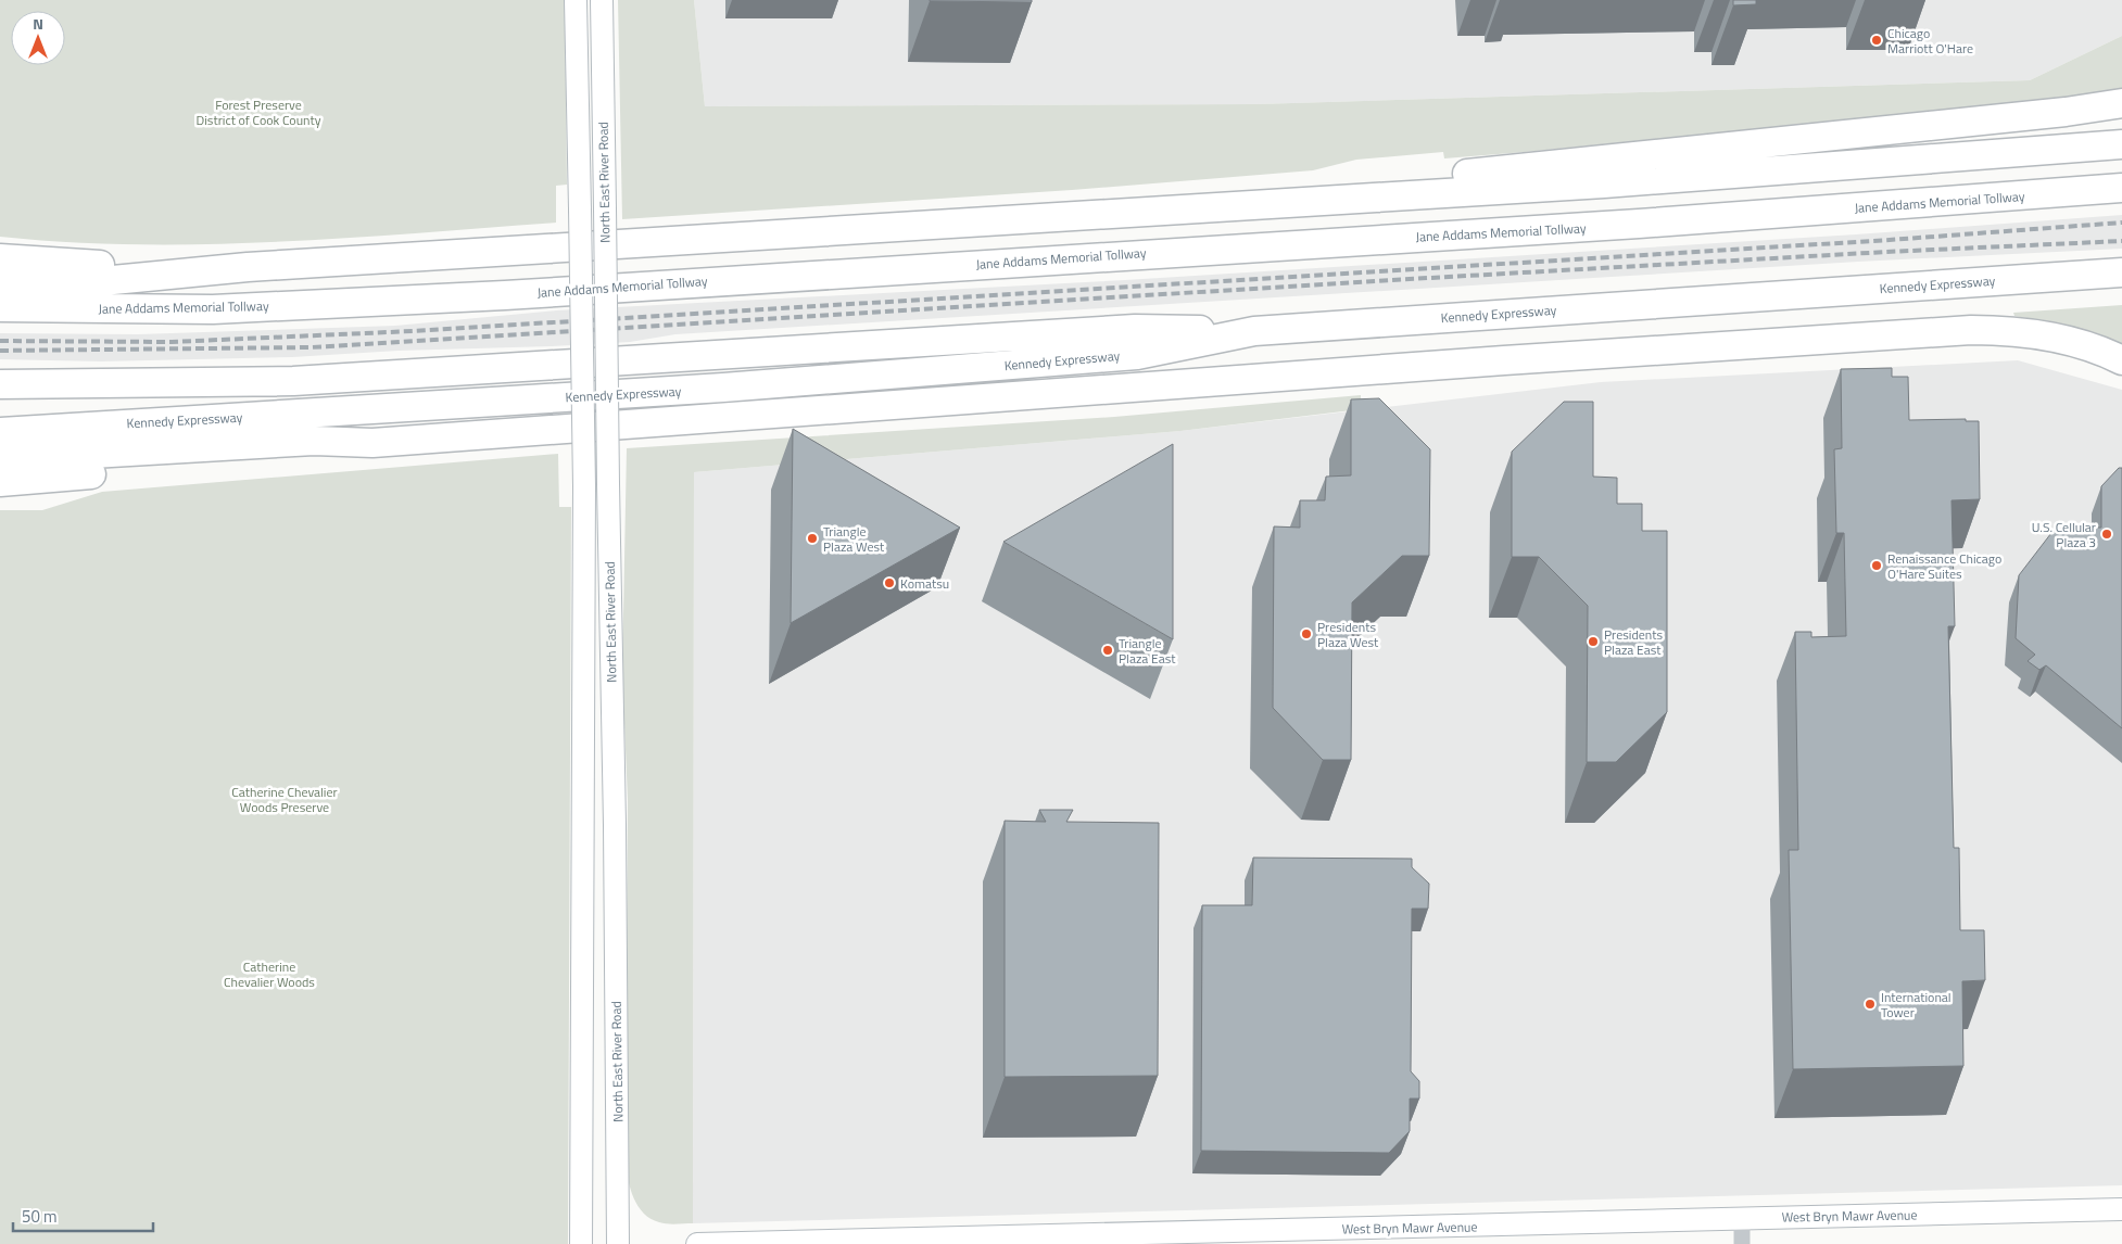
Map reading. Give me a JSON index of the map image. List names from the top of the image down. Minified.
{"streets":{"highway":["Jane Addams Memorial Tollway","Kennedy Expressway"],"main road":["North East River Road","West Bryn Mawr Avenue"]},"parks":["Forest Preserve District of Cook County","Catherine Chevalier Woods Preserve","Catherine Chevalier Woods"],"places":["Chicago Marriott O'Hare","U.S. Cellular Plaza 3","Triangle Plaza West","Renaissance Chicago O'Hare Suites","Komatsu","Presidents Plaza West","Presidents Plaza East","Triangle Plaza East","International Tower"],"scale_bar":"50 m","north":"top"}
